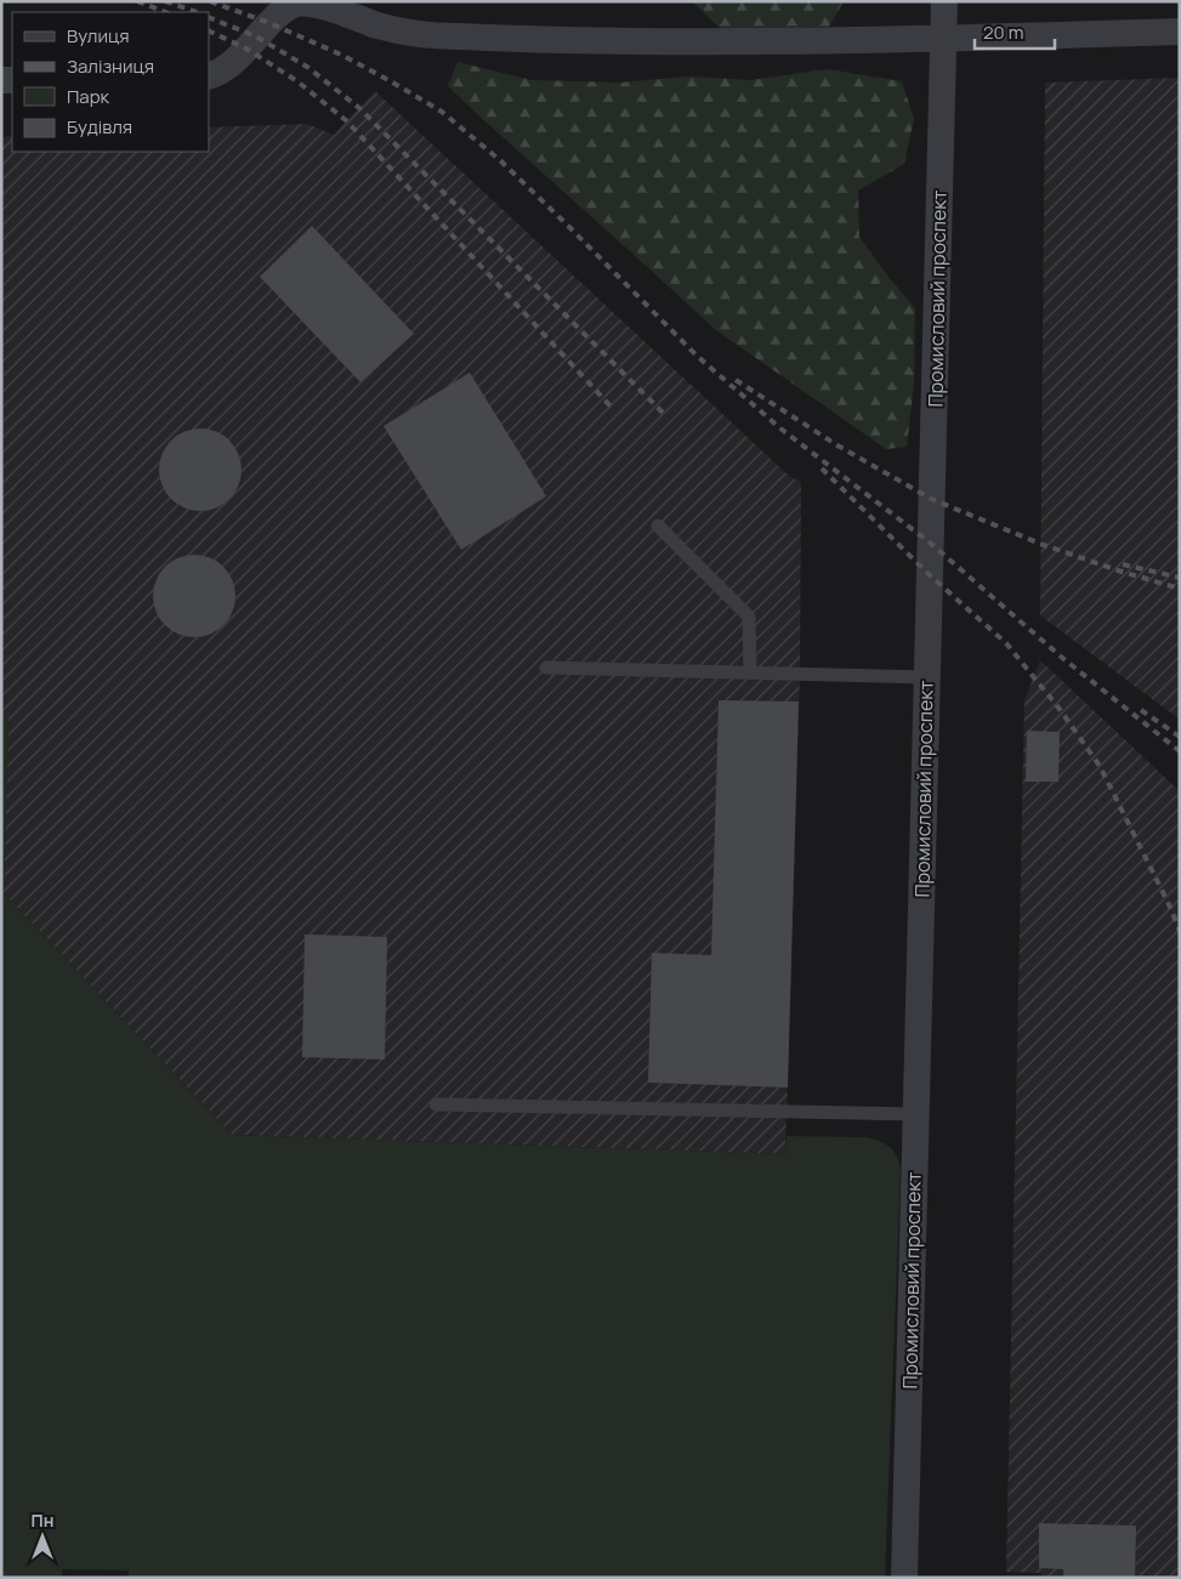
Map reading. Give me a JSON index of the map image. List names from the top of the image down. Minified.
{"streets":{"street":["Промисловий проспект"]},"legend":["Вулиця","Залізниця","Парк","Будівля"],"scale_bar":"20 m","north":"top"}
